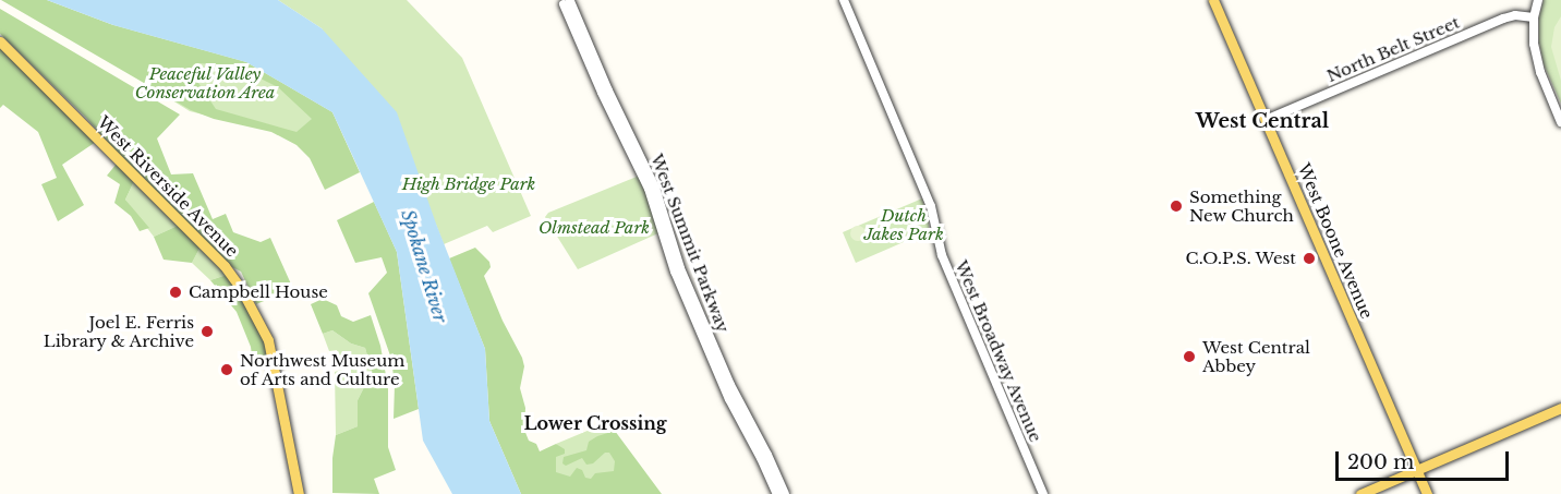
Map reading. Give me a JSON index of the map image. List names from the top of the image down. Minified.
{"streets":{"main road":["West Riverside Avenue","West Boone Avenue"],"street":["North Belt Street","West Summit Parkway","West Broadway Avenue"]},"crossings":[["North Belt Street","West Boone Avenue"]],"districts":["West Central","Lower Crossing"],"water":["Spokane River"],"parks":["Peaceful Valley Conservation Area","High Bridge Park","Dutch Jakes Park","Olmstead Park"],"places":["Something New Church","C.O.P.S. West","Campbell House","Joel E. Ferris Library & Archive","West Central Abbey","Northwest Museum of Arts and Culture"],"scale_bar":"200 m"}
